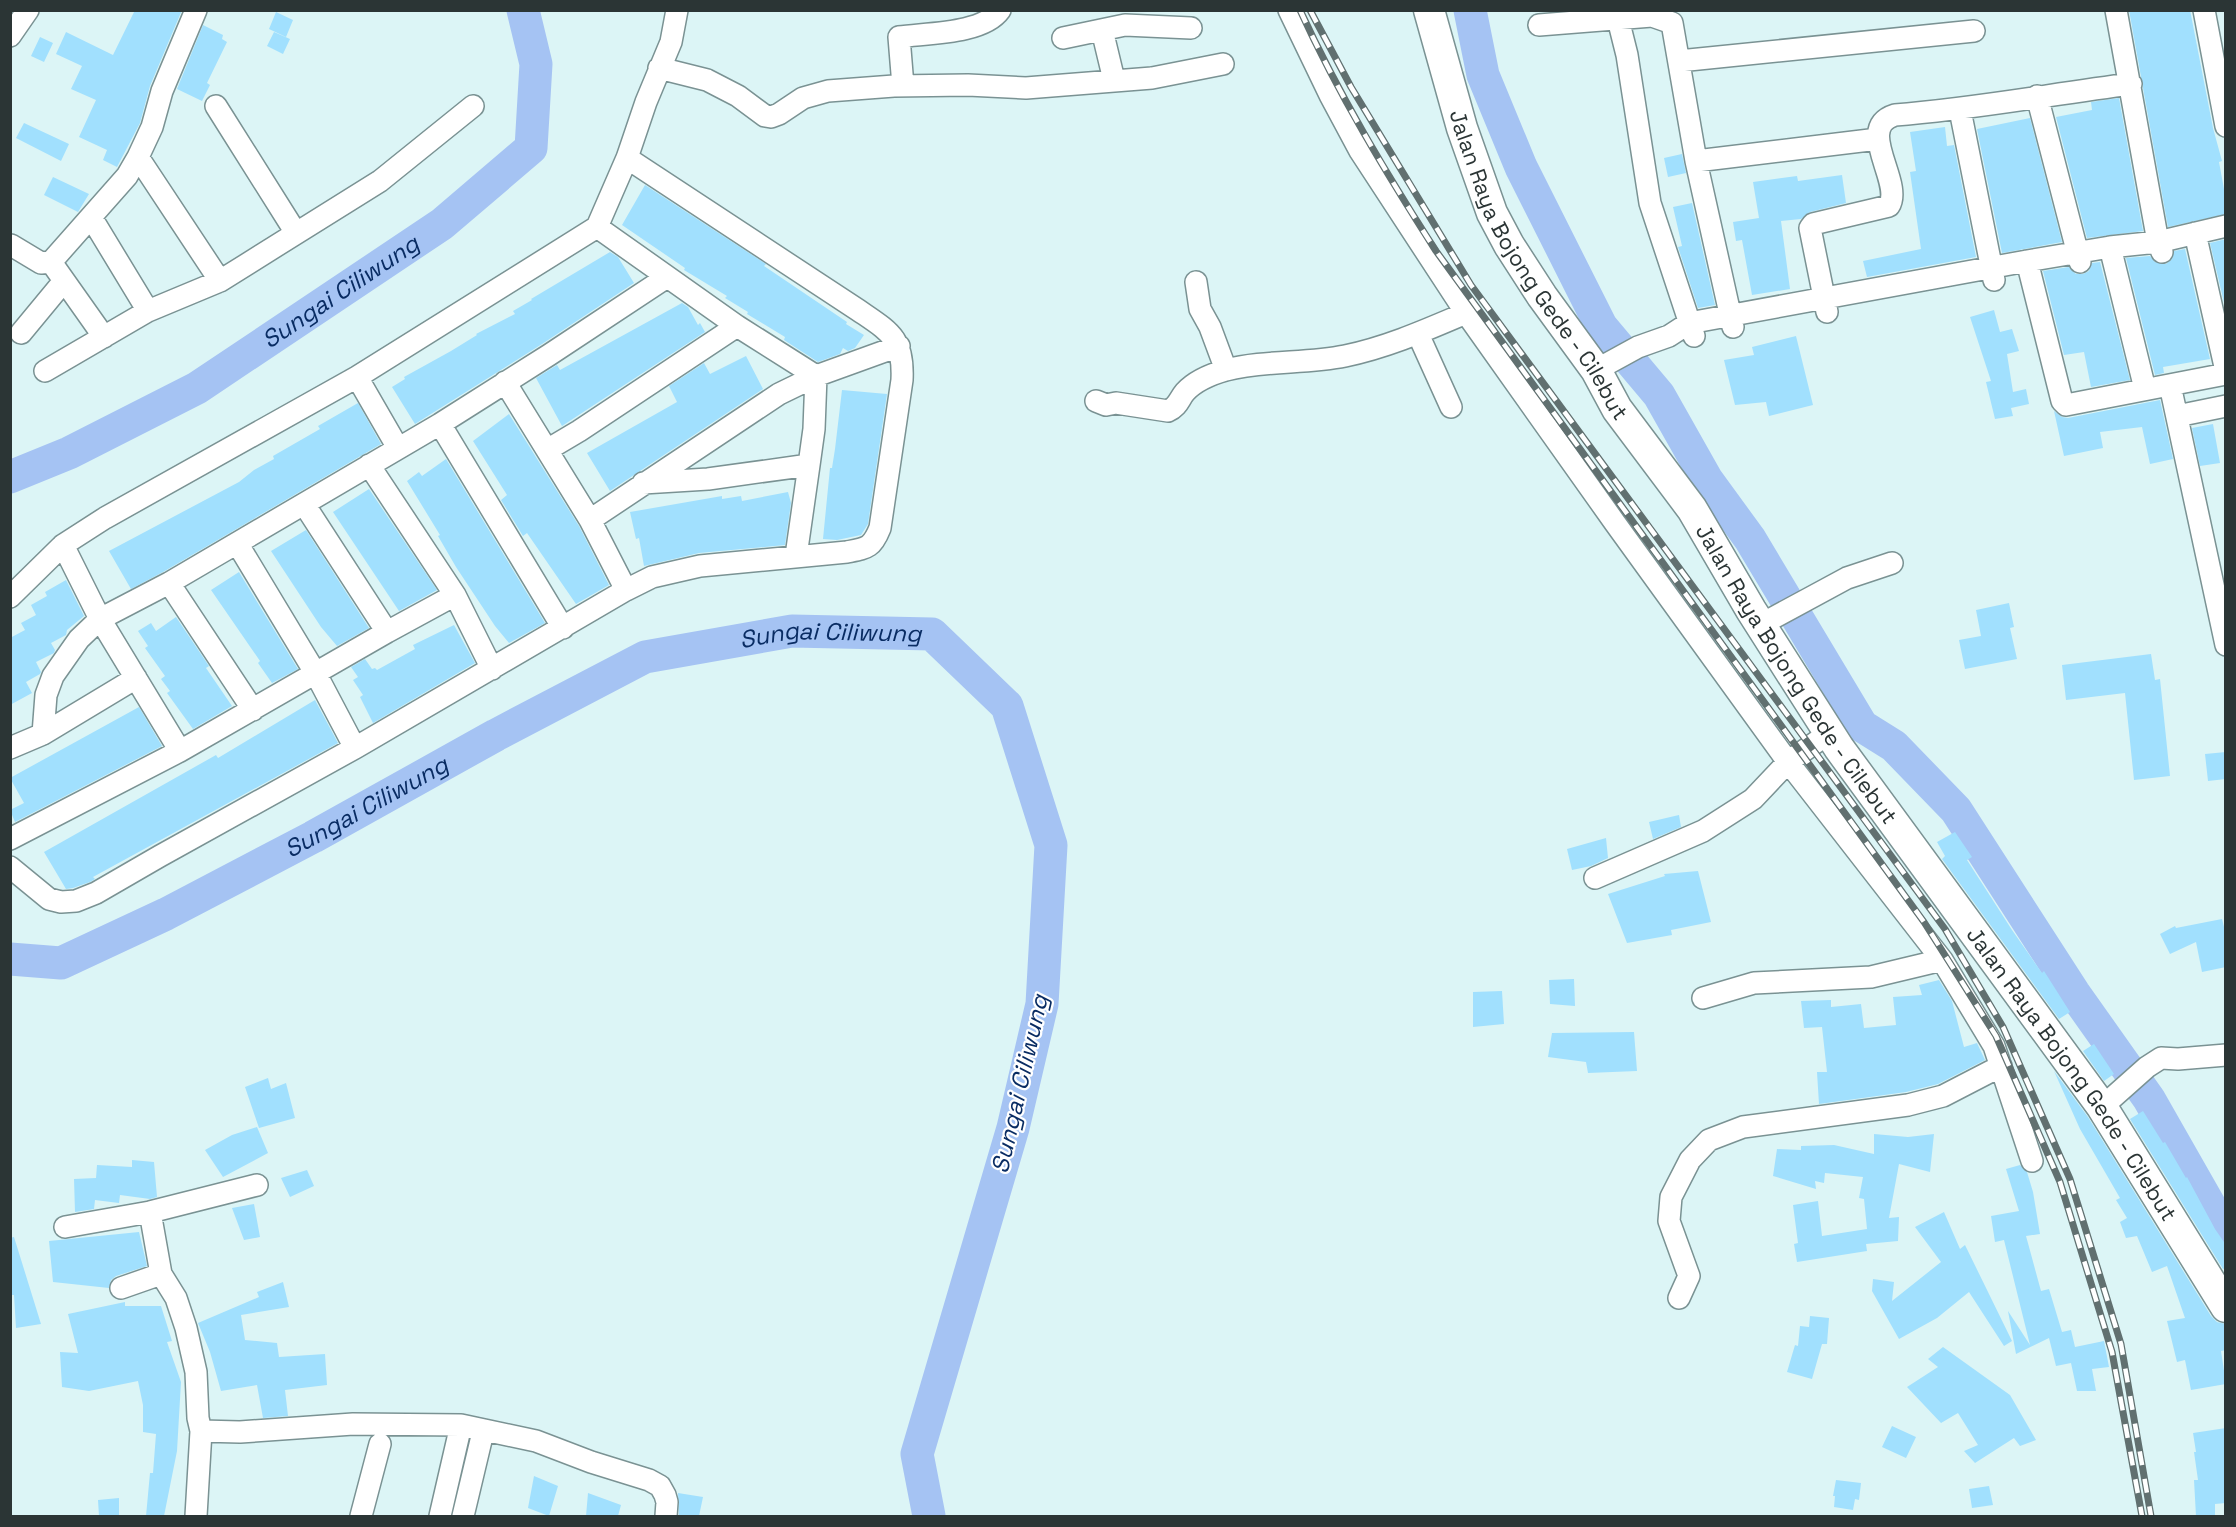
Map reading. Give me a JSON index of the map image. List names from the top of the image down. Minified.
{"streets":{"main road":["Jalan Raya Bojong Gede - Cilebut"]},"water":["Sungai Ciliwung"]}
